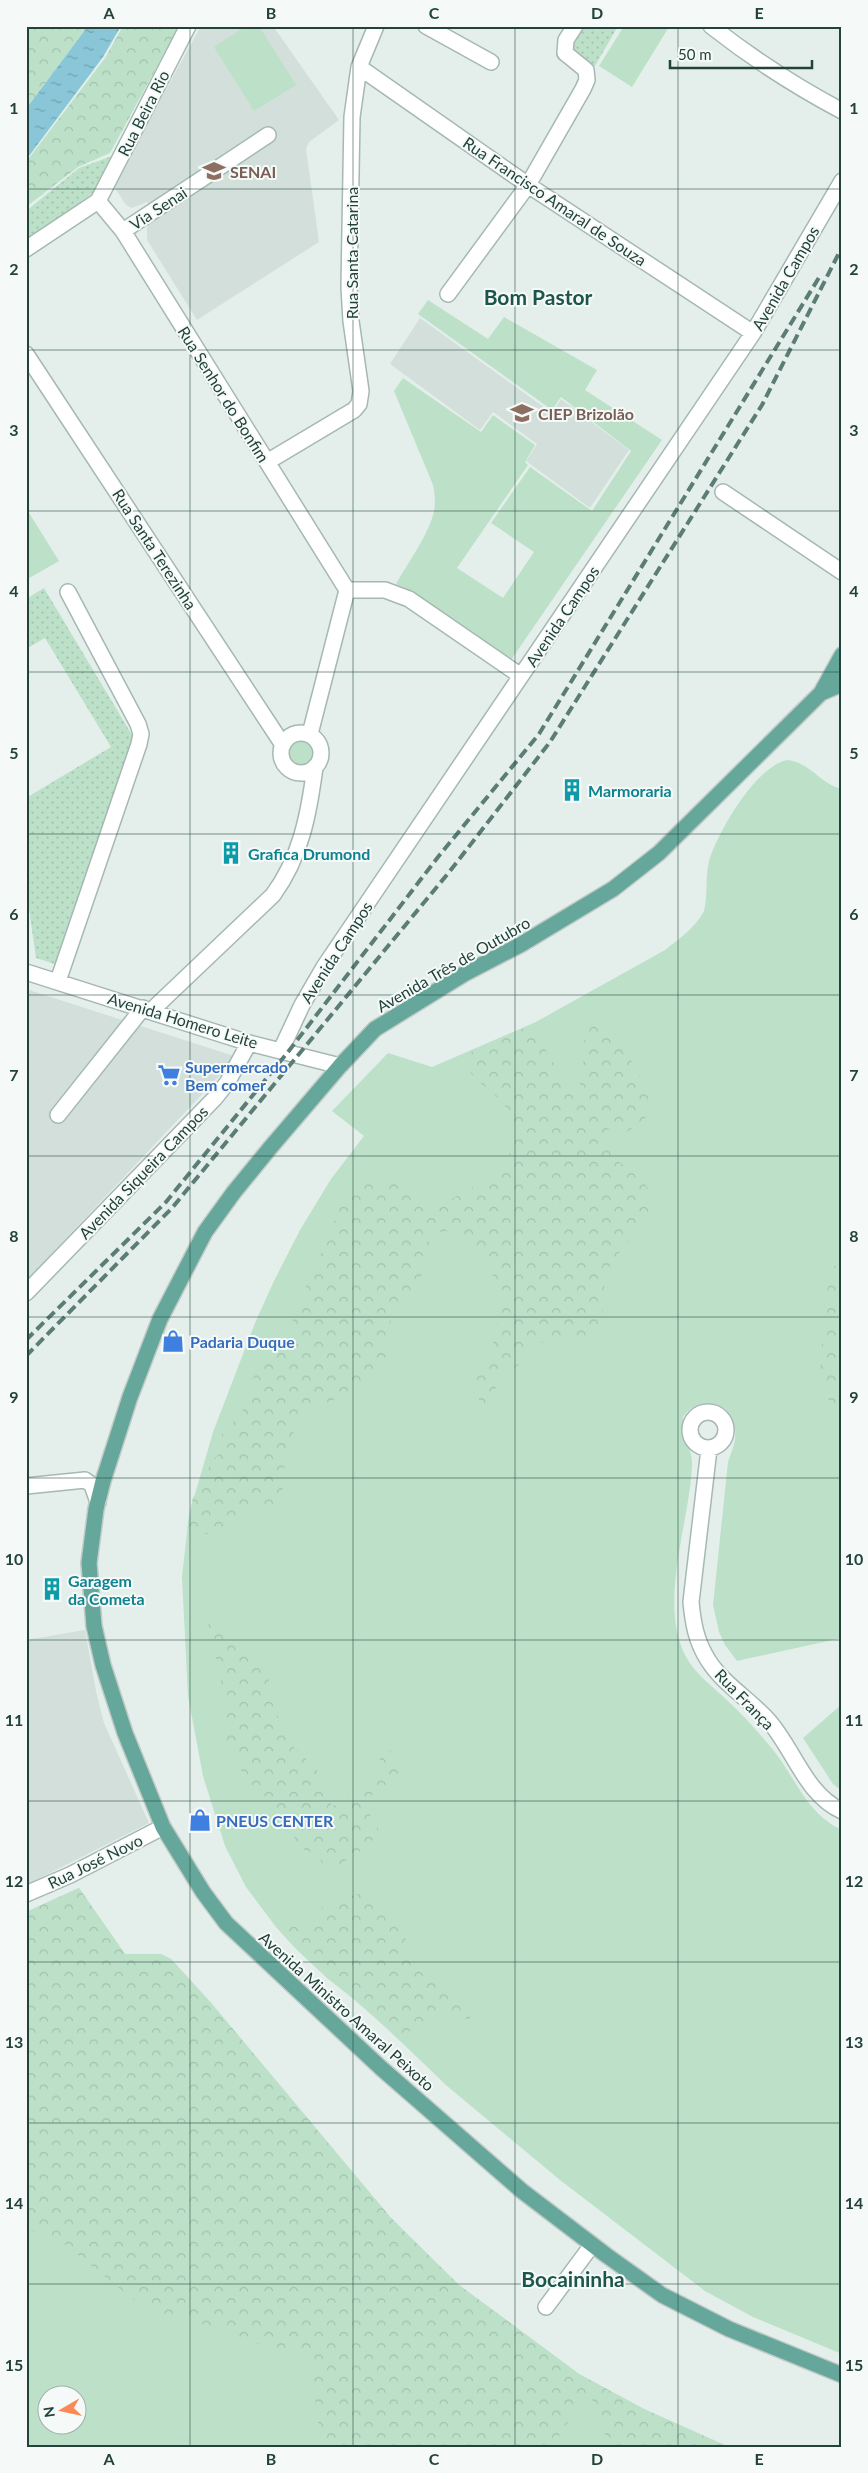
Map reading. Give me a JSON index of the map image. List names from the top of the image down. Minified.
{"streets":{"main road":["Avenida Três de Outubro","Avenida Ministro Amaral Peixoto"],"street":["Rua Beira Rio","Rua Francisco Amaral de Souza","Via Senai","Rua Santa Catarina","Avenida Campos","Rua Senhor do Bonfim","Rua Santa Terezinha","Avenida Homero Leite","Avenida Siqueira Campos","Rua França","Rua José Novo"]},"crossings":[["Rua Beira Rio","Rua Senhor do Bonfim"],["Rua Francisco Amaral de Souza","Rua Santa Catarina"],["Rua Francisco Amaral de Souza","Avenida Campos"],["Via Senai","Rua Senhor do Bonfim"],["Rua Santa Catarina","Rua Senhor do Bonfim"],["Avenida Campos","Avenida Homero Leite"],["Avenida Três de Outubro","Avenida Homero Leite"],["Avenida Três de Outubro","Avenida Ministro Amaral Peixoto"],["Avenida Homero Leite","Avenida Siqueira Campos"],["Rua José Novo","Avenida Ministro Amaral Peixoto"]],"districts":["Bom Pastor","Bocaininha"],"places":{"school or university":["SENAI","CIEP Brizolão"],"building":["Marmoraria","Grafica Drumond","Garagem da Cometa"],"supermarket":["Supermercado Bem comer"],"shop":["Padaria Duque","PNEUS CENTER"]},"scale_bar":"50 m","north":"left","grid":{"columns":["A","B","C","D","E"],"rows":["1","2","3","4","5","6","7","8","9","10","11","12","13","14","15"]}}
